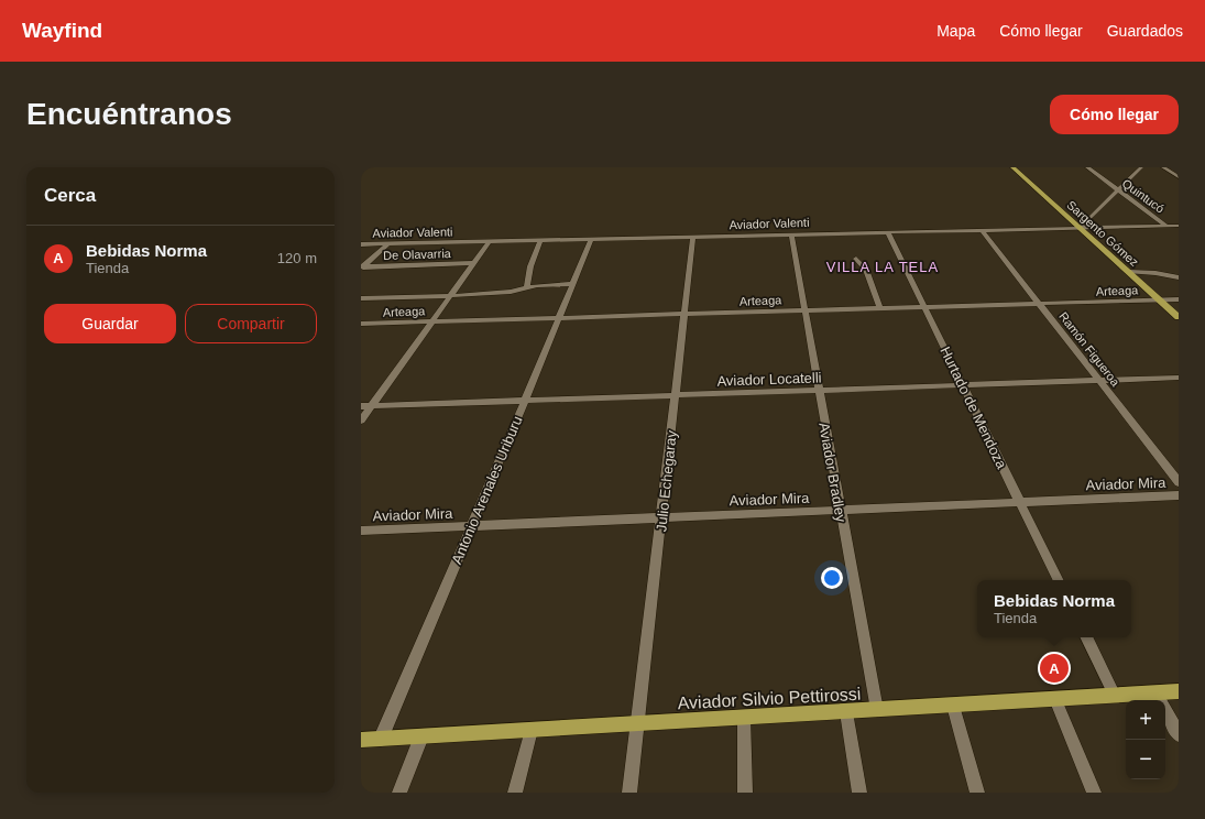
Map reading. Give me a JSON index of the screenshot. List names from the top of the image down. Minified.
{"streets":{"main road":["Sargento Gómez","Aviador Silvio Pettirossi"],"street":["Quintucó","Aviador Valenti","De Olavarria","Arteaga","Ramón Figueroa","Aviador Locatelli","Hurtado de Mendoza","Aviador Bradley","Julio Echegaray","Aviador Mira","Antonio Arenales Uriburu"]},"crossings":[["Quintucó","Aviador Valenti"],["Aviador Valenti","Sargento Gómez"],["Aviador Valenti","Ramón Figueroa"],["Aviador Valenti","Hurtado de Mendoza"],["Aviador Valenti","Aviador Bradley"],["Aviador Valenti","Julio Echegaray"],["Aviador Valenti","Antonio Arenales Uriburu"],["Sargento Gómez","Arteaga"],["Arteaga","Ramón Figueroa"],["Arteaga","Hurtado de Mendoza"],["Arteaga","Aviador Bradley"],["Arteaga","Julio Echegaray"],["Arteaga","Antonio Arenales Uriburu"],["Ramón Figueroa","Aviador Locatelli"],["Aviador Locatelli","Hurtado de Mendoza"],["Aviador Locatelli","Aviador Bradley"],["Aviador Locatelli","Julio Echegaray"],["Aviador Locatelli","Antonio Arenales Uriburu"],["Hurtado de Mendoza","Aviador Mira"],["Aviador Bradley","Aviador Mira"],["Aviador Bradley","Aviador Silvio Pettirossi"],["Julio Echegaray","Aviador Mira"],["Julio Echegaray","Aviador Silvio Pettirossi"],["Aviador Mira","Antonio Arenales Uriburu"],["Antonio Arenales Uriburu","Aviador Silvio Pettirossi"]],"districts":["VILLA LA TELA"],"page":{"header":"Wayfind","nav":["Mapa","Cómo llegar","Guardados"],"buttons":["Cómo llegar",["Guardar","Compartir"]],"title":"Encuéntranos","heading":"Cerca","list":[{"mark":"A","name":"Bebidas Norma","note":"Tienda","value":"120 m"}],"popup":["Bebidas Norma","Tienda"],"pins":"A","map_buttons":["+","−"]}}
